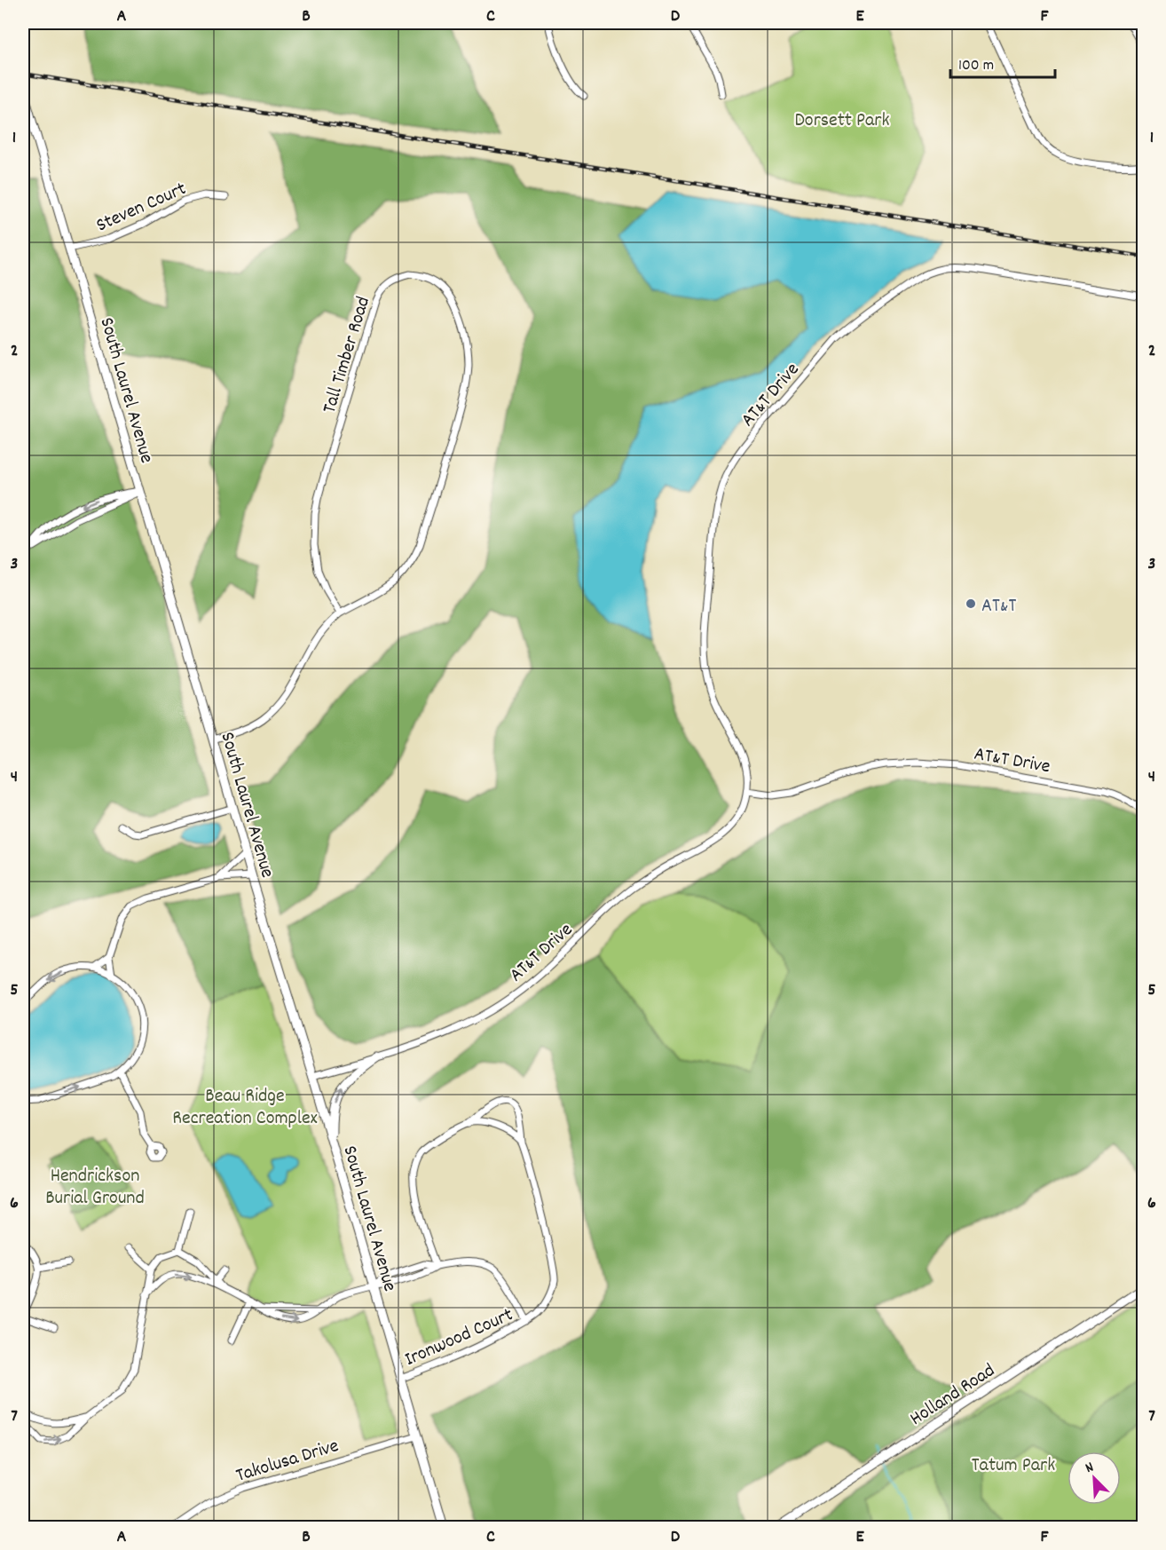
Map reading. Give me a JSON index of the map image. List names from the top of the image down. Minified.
{"streets":{"main road":["South Laurel Avenue","Holland Road"],"street":["Steven Court","Tall Timber Road","AT&T Drive","Ironwood Court","Takolusa Drive"]},"crossings":[["Steven Court","South Laurel Avenue"],["Tall Timber Road","South Laurel Avenue"],["South Laurel Avenue","AT&T Drive"],["South Laurel Avenue","Ironwood Court"],["South Laurel Avenue","Takolusa Drive"]],"parks":["Dorsett Park","Beau Ridge Recreation Complex","Hendrickson Burial Ground","Tatum Park"],"places":["AT&T"],"scale_bar":"100 m","north":"top left","grid":{"columns":["A","B","C","D","E","F"],"rows":["1","2","3","4","5","6","7"]}}
